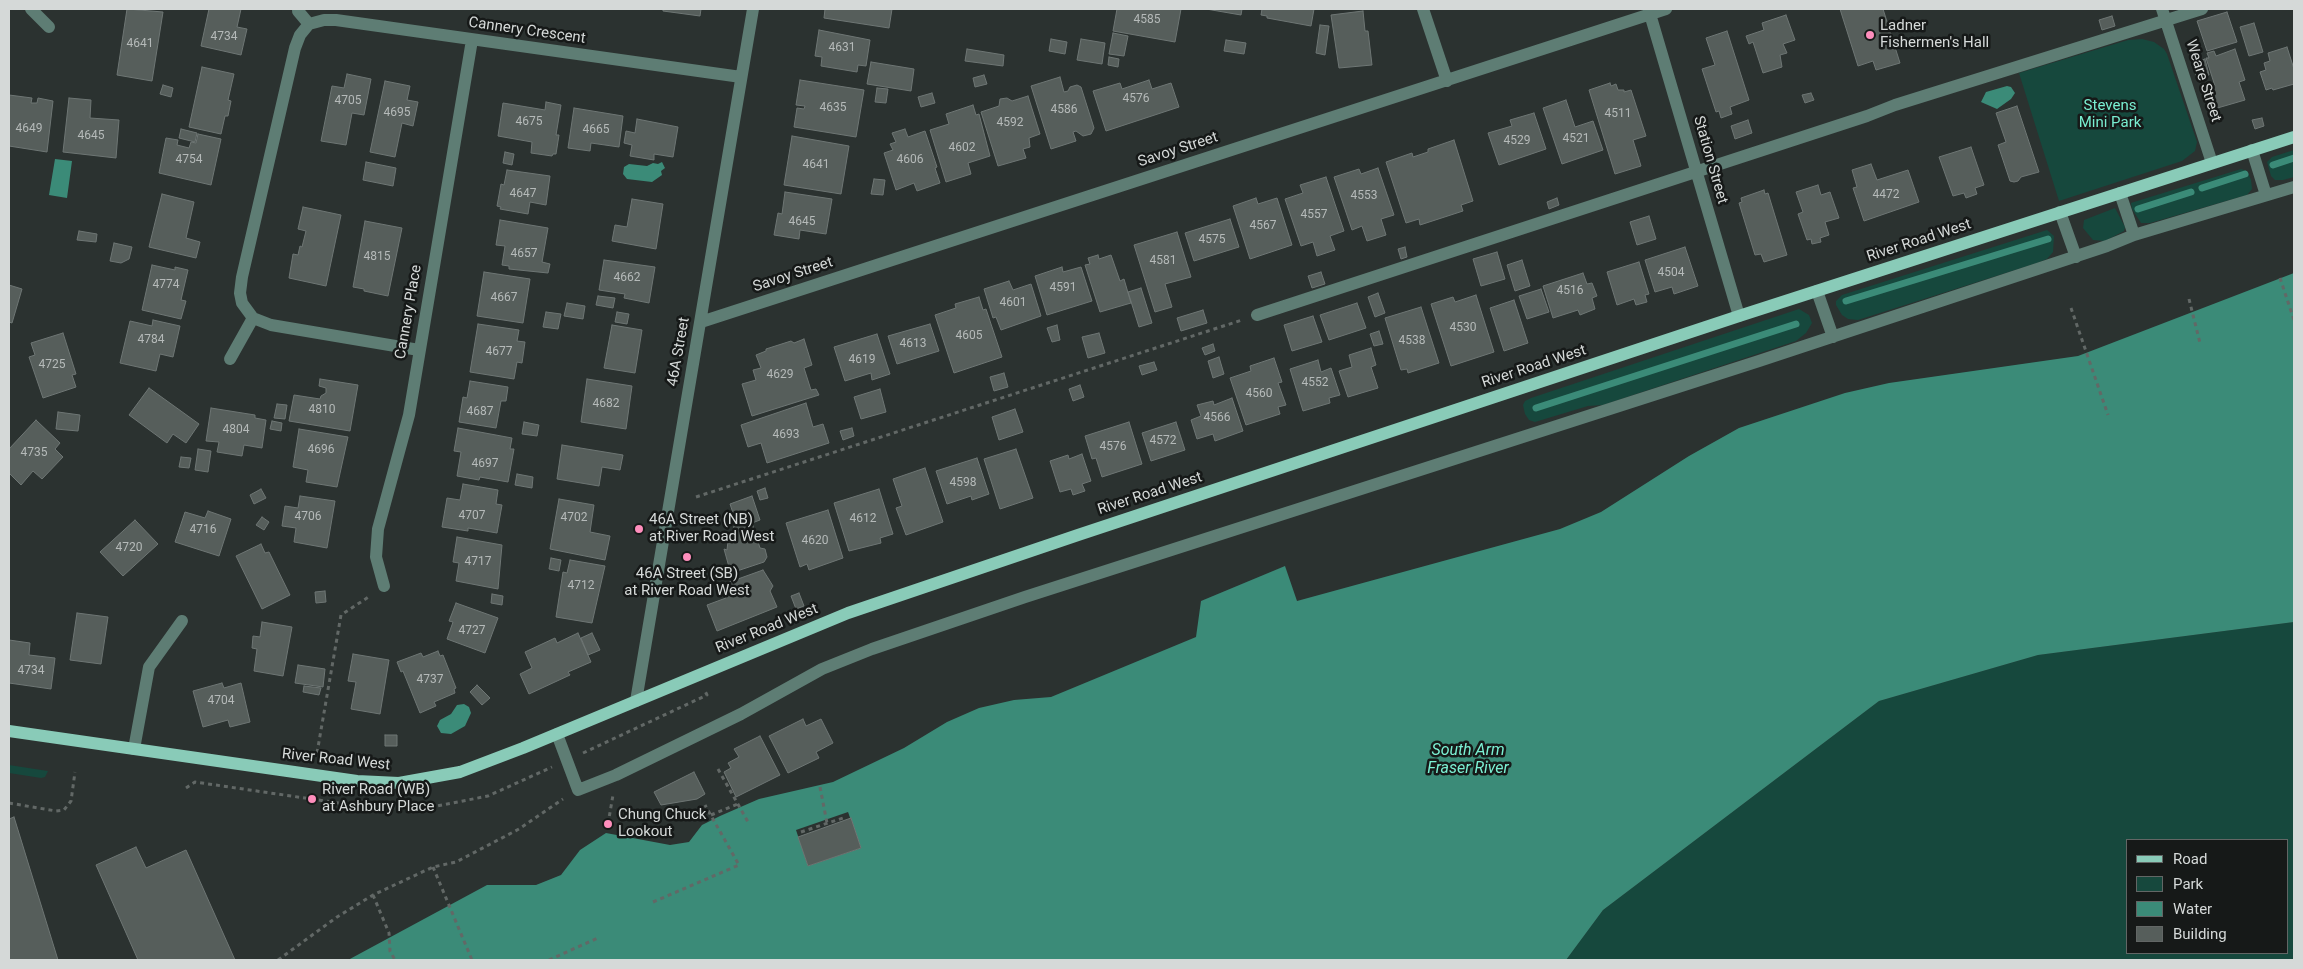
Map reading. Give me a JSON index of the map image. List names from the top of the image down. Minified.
{"streets":{"main road":["River Road West"],"street":["Cannery Crescent","Weare Street","Savoy Street","Station Street","Cannery Place","46A Street"]},"crossings":[["Cannery Crescent","Cannery Place"],["Cannery Crescent","46A Street"],["Weare Street","River Road West"],["Savoy Street","Station Street"],["Savoy Street","46A Street"],["Station Street","River Road West"],["River Road West","46A Street"]],"water":["South Arm Fraser River"],"parks":["Stevens Mini Park"],"places":["Ladner Fishermen's Hall","46A Street (NB) at River Road West","46A Street (SB) at River Road West","River Road (WB) at Ashbury Place","Chung Chuck Lookout"],"house_numbers":["4585","4734","4641","4631","4576","4705","4635","4586","4695","4511","4675","4592","4649","4665","4645","4521","4529","4602","4754","4606","4641","4647","4472","4553","4557","4645","4567","4575","4657","4815","4581","4504","4662","4774","4591","4516","4667","4601","4530","4605","4784","4538","4613","4677","4619","4725","4629","4552","4560","4682","4810","4687","4566","4804","4693","4572","4576","4696","4735","4697","4598","4707","4706","4702","4612","4716","4620","4720","4717","4712","4727","4734","4737","4704"],"legend":["Road","Park","Water","Building"]}
